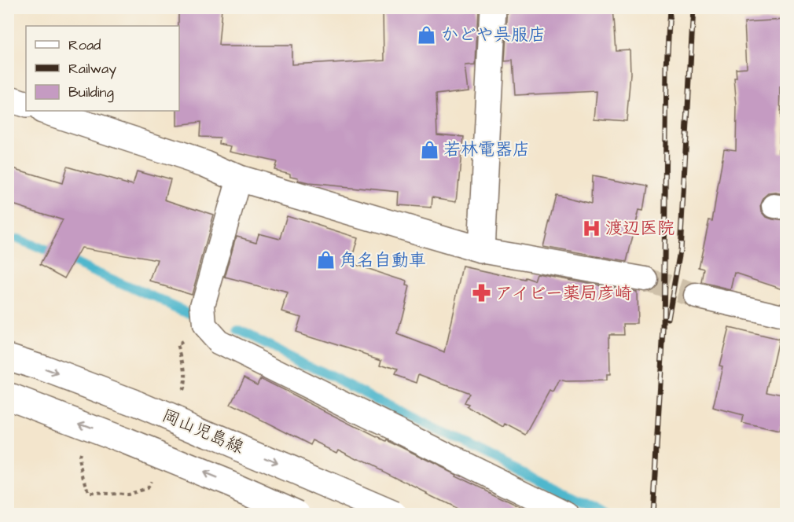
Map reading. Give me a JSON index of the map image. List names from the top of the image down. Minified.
{"streets":{"main road":["岡山児島線"]},"places":{"shop":["かどや呉服店","若林電器店","角名自動車"],"hospital":["渡辺医院"],"pharmacy":["アイビー薬局彦崎"]},"legend":["Road","Railway","Building"]}
